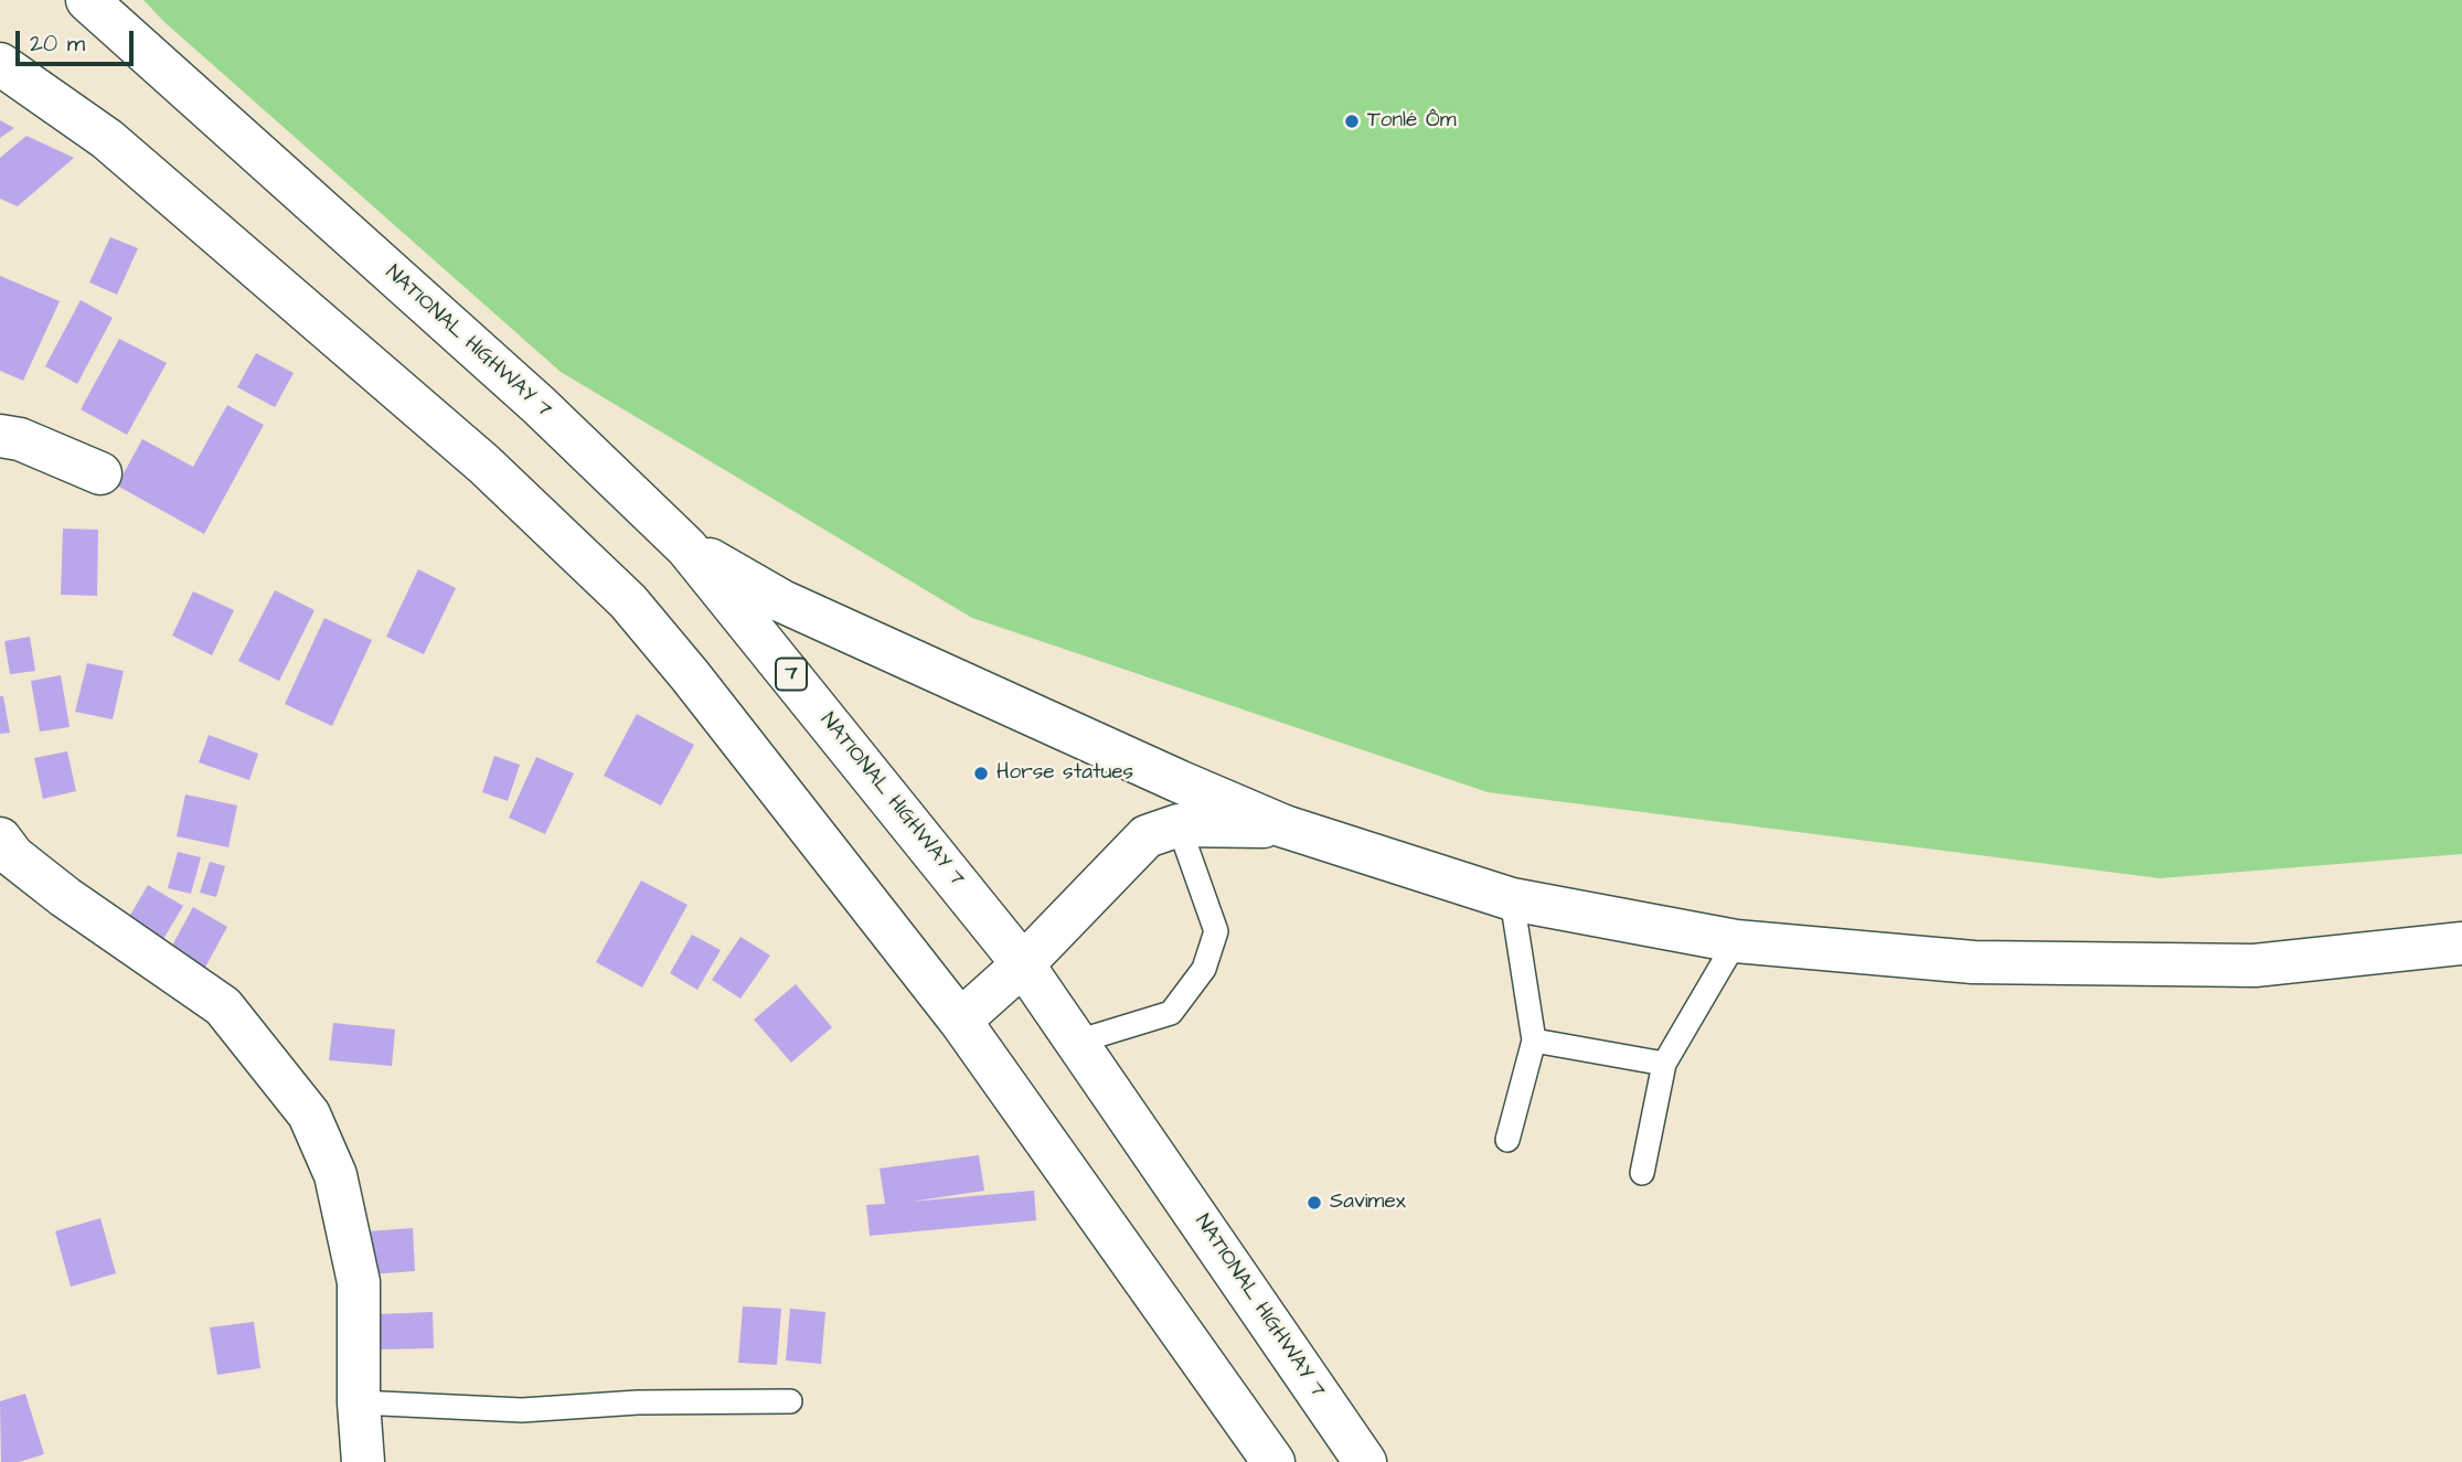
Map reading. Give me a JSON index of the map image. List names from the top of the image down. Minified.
{"streets":{"main road":["NATIONAL HIGHWAY 7","7"]},"places":["Tonlé Ôm","Horse statues","Savimex"],"scale_bar":"20 m"}
